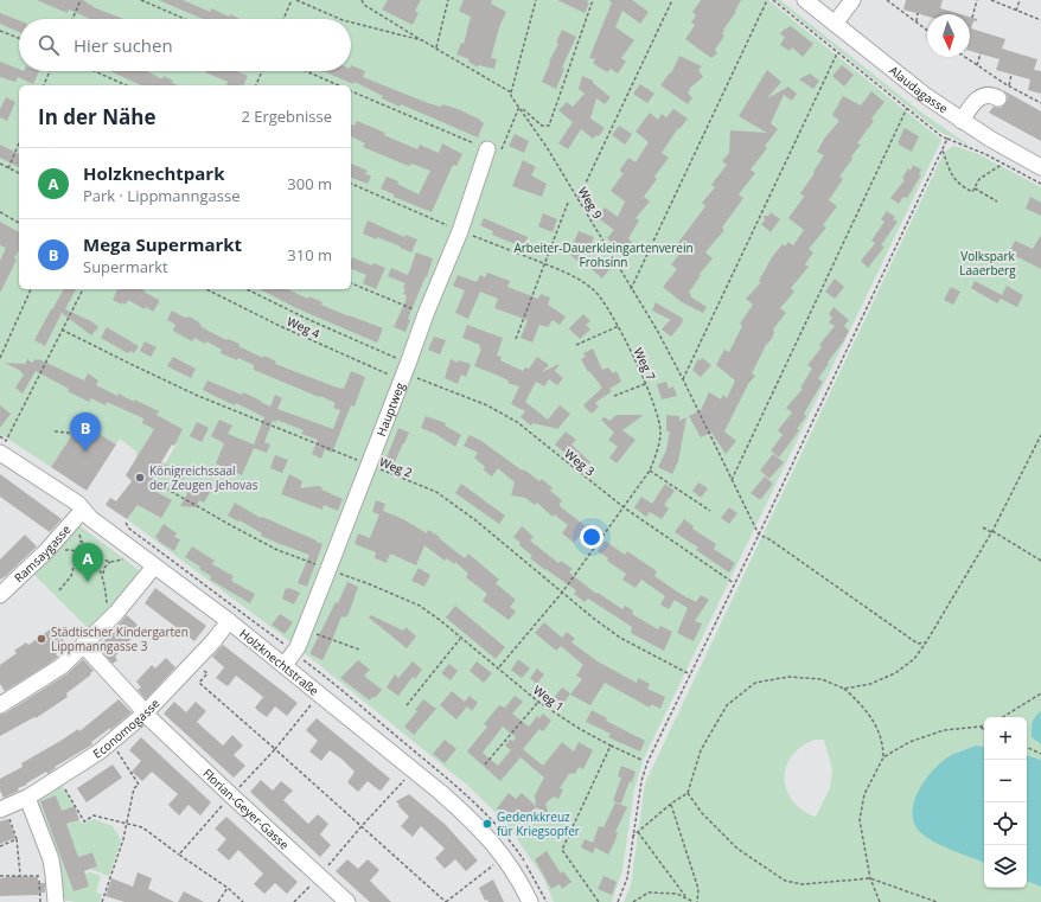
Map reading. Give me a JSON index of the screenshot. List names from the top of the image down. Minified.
{"streets":{"street":["Alaudagasse","Hauptweg","Ramsaygasse","Holzknechtstraße","Economogasse","Florian-Geyer-Gasse"],"path":["Weg 9","Weg 4","Weg 7","Weg 3","Weg 2","Weg 1"]},"crossings":[["Weg 4","Hauptweg"],["Weg 4","Weg 3"],["Weg 7","Hauptweg"],["Weg 7","Weg 3"],["Weg 7","Weg 2"],["Weg 7","Weg 1"],["Hauptweg","Weg 3"],["Hauptweg","Weg 2"],["Hauptweg","Holzknechtstraße"],["Hauptweg","Weg 1"],["Ramsaygasse","Holzknechtstraße"],["Holzknechtstraße","Economogasse"],["Economogasse","Florian-Geyer-Gasse"]],"parks":["Arbeiter-Dauerkleingartenverein Frohsinn","Volkspark Laaerberg"],"places":["Königreichssaal der Zeugen Jehovas","Städtischer Kindergarten Lippmanngasse 3","Gedenkkreuz für Kriegsopfer"],"north":"bottom","page":{"search":"Hier suchen","heading":["In der Nähe","2 Ergebnisse"],"list":[{"mark":"A","name":"Holzknechtpark","note":"Park · Lippmanngasse","value":"300 m"},{"mark":"B","name":"Mega Supermarkt","note":"Supermarkt","value":"310 m"}],"pins":["B","A"],"map_buttons":["+","−"]}}
